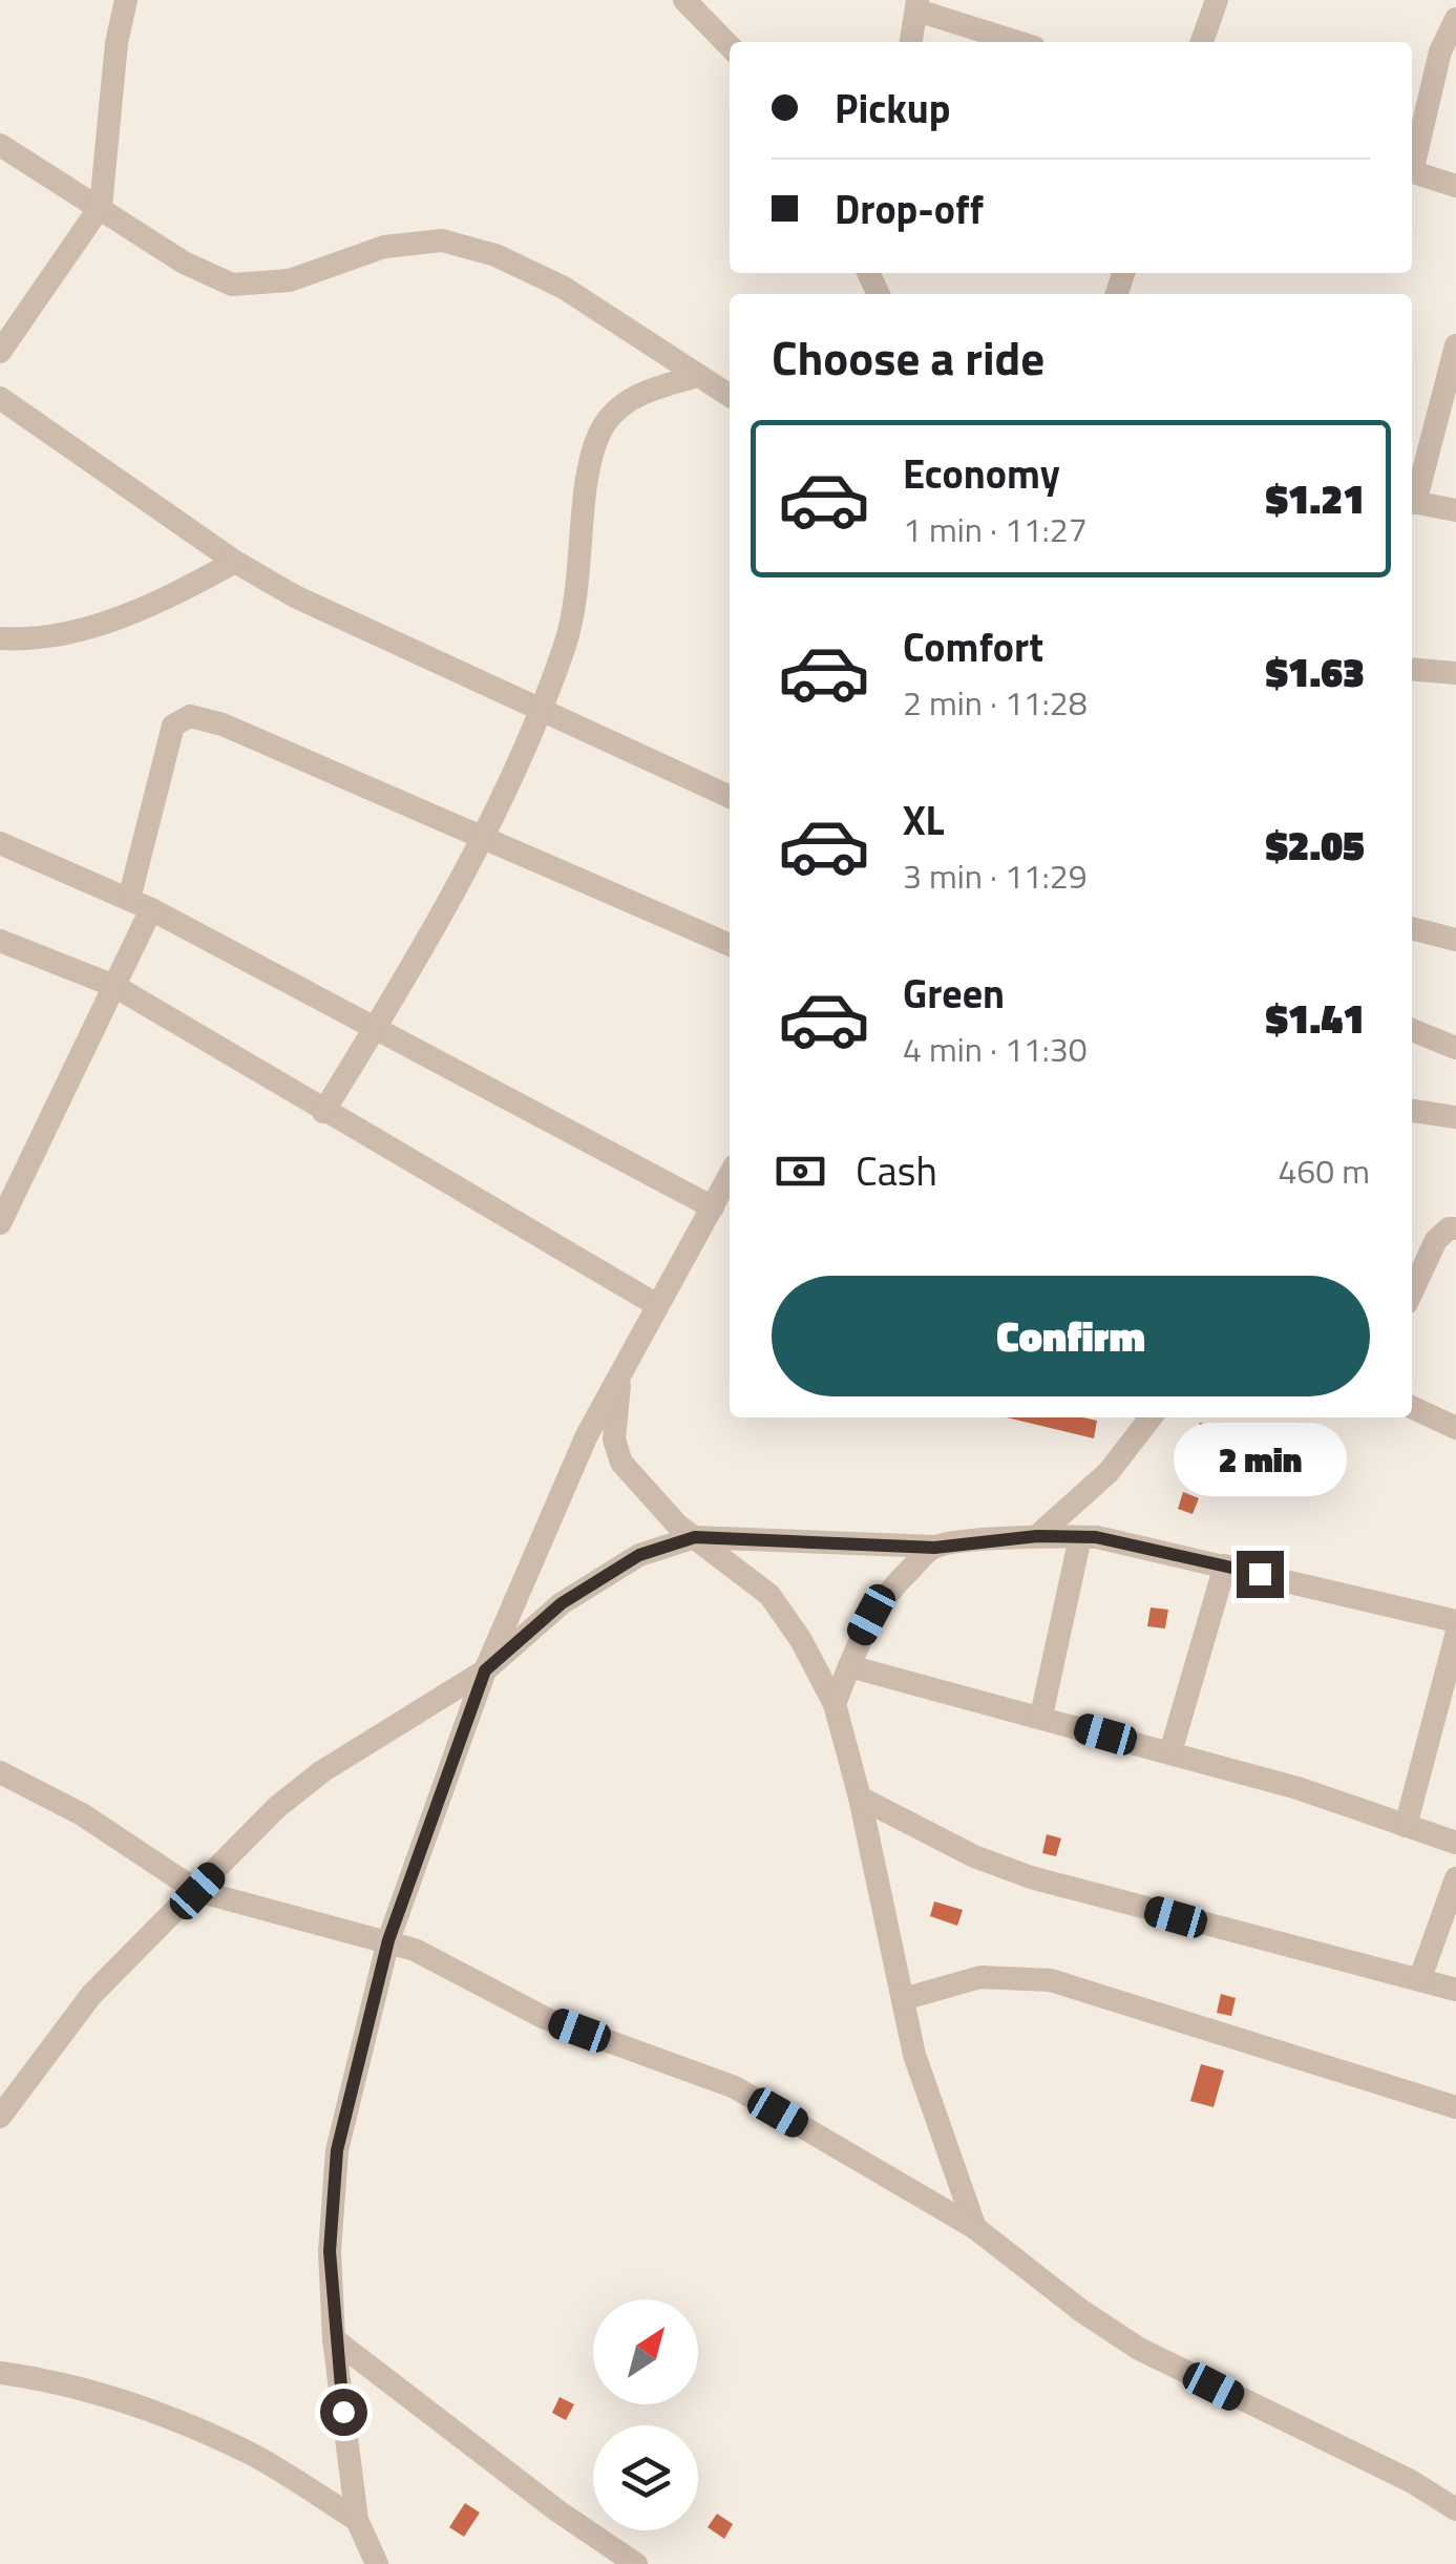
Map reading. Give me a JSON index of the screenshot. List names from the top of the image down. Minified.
{"north":"top right","page":{"banner":["Pickup","Drop-off"],"heading":"Choose a ride","list":[{"name":"Economy","note":"1 min · 11:27","value":"$1.21"},{"name":"Comfort","note":"2 min · 11:28","value":"$1.63"},{"name":"XL","note":"3 min · 11:29","value":"$2.05"},{"name":"Green","note":"4 min · 11:30","value":"$1.41"}],"pay":["Cash","460 m"],"buttons":"Confirm","bubble":"2 min"}}
